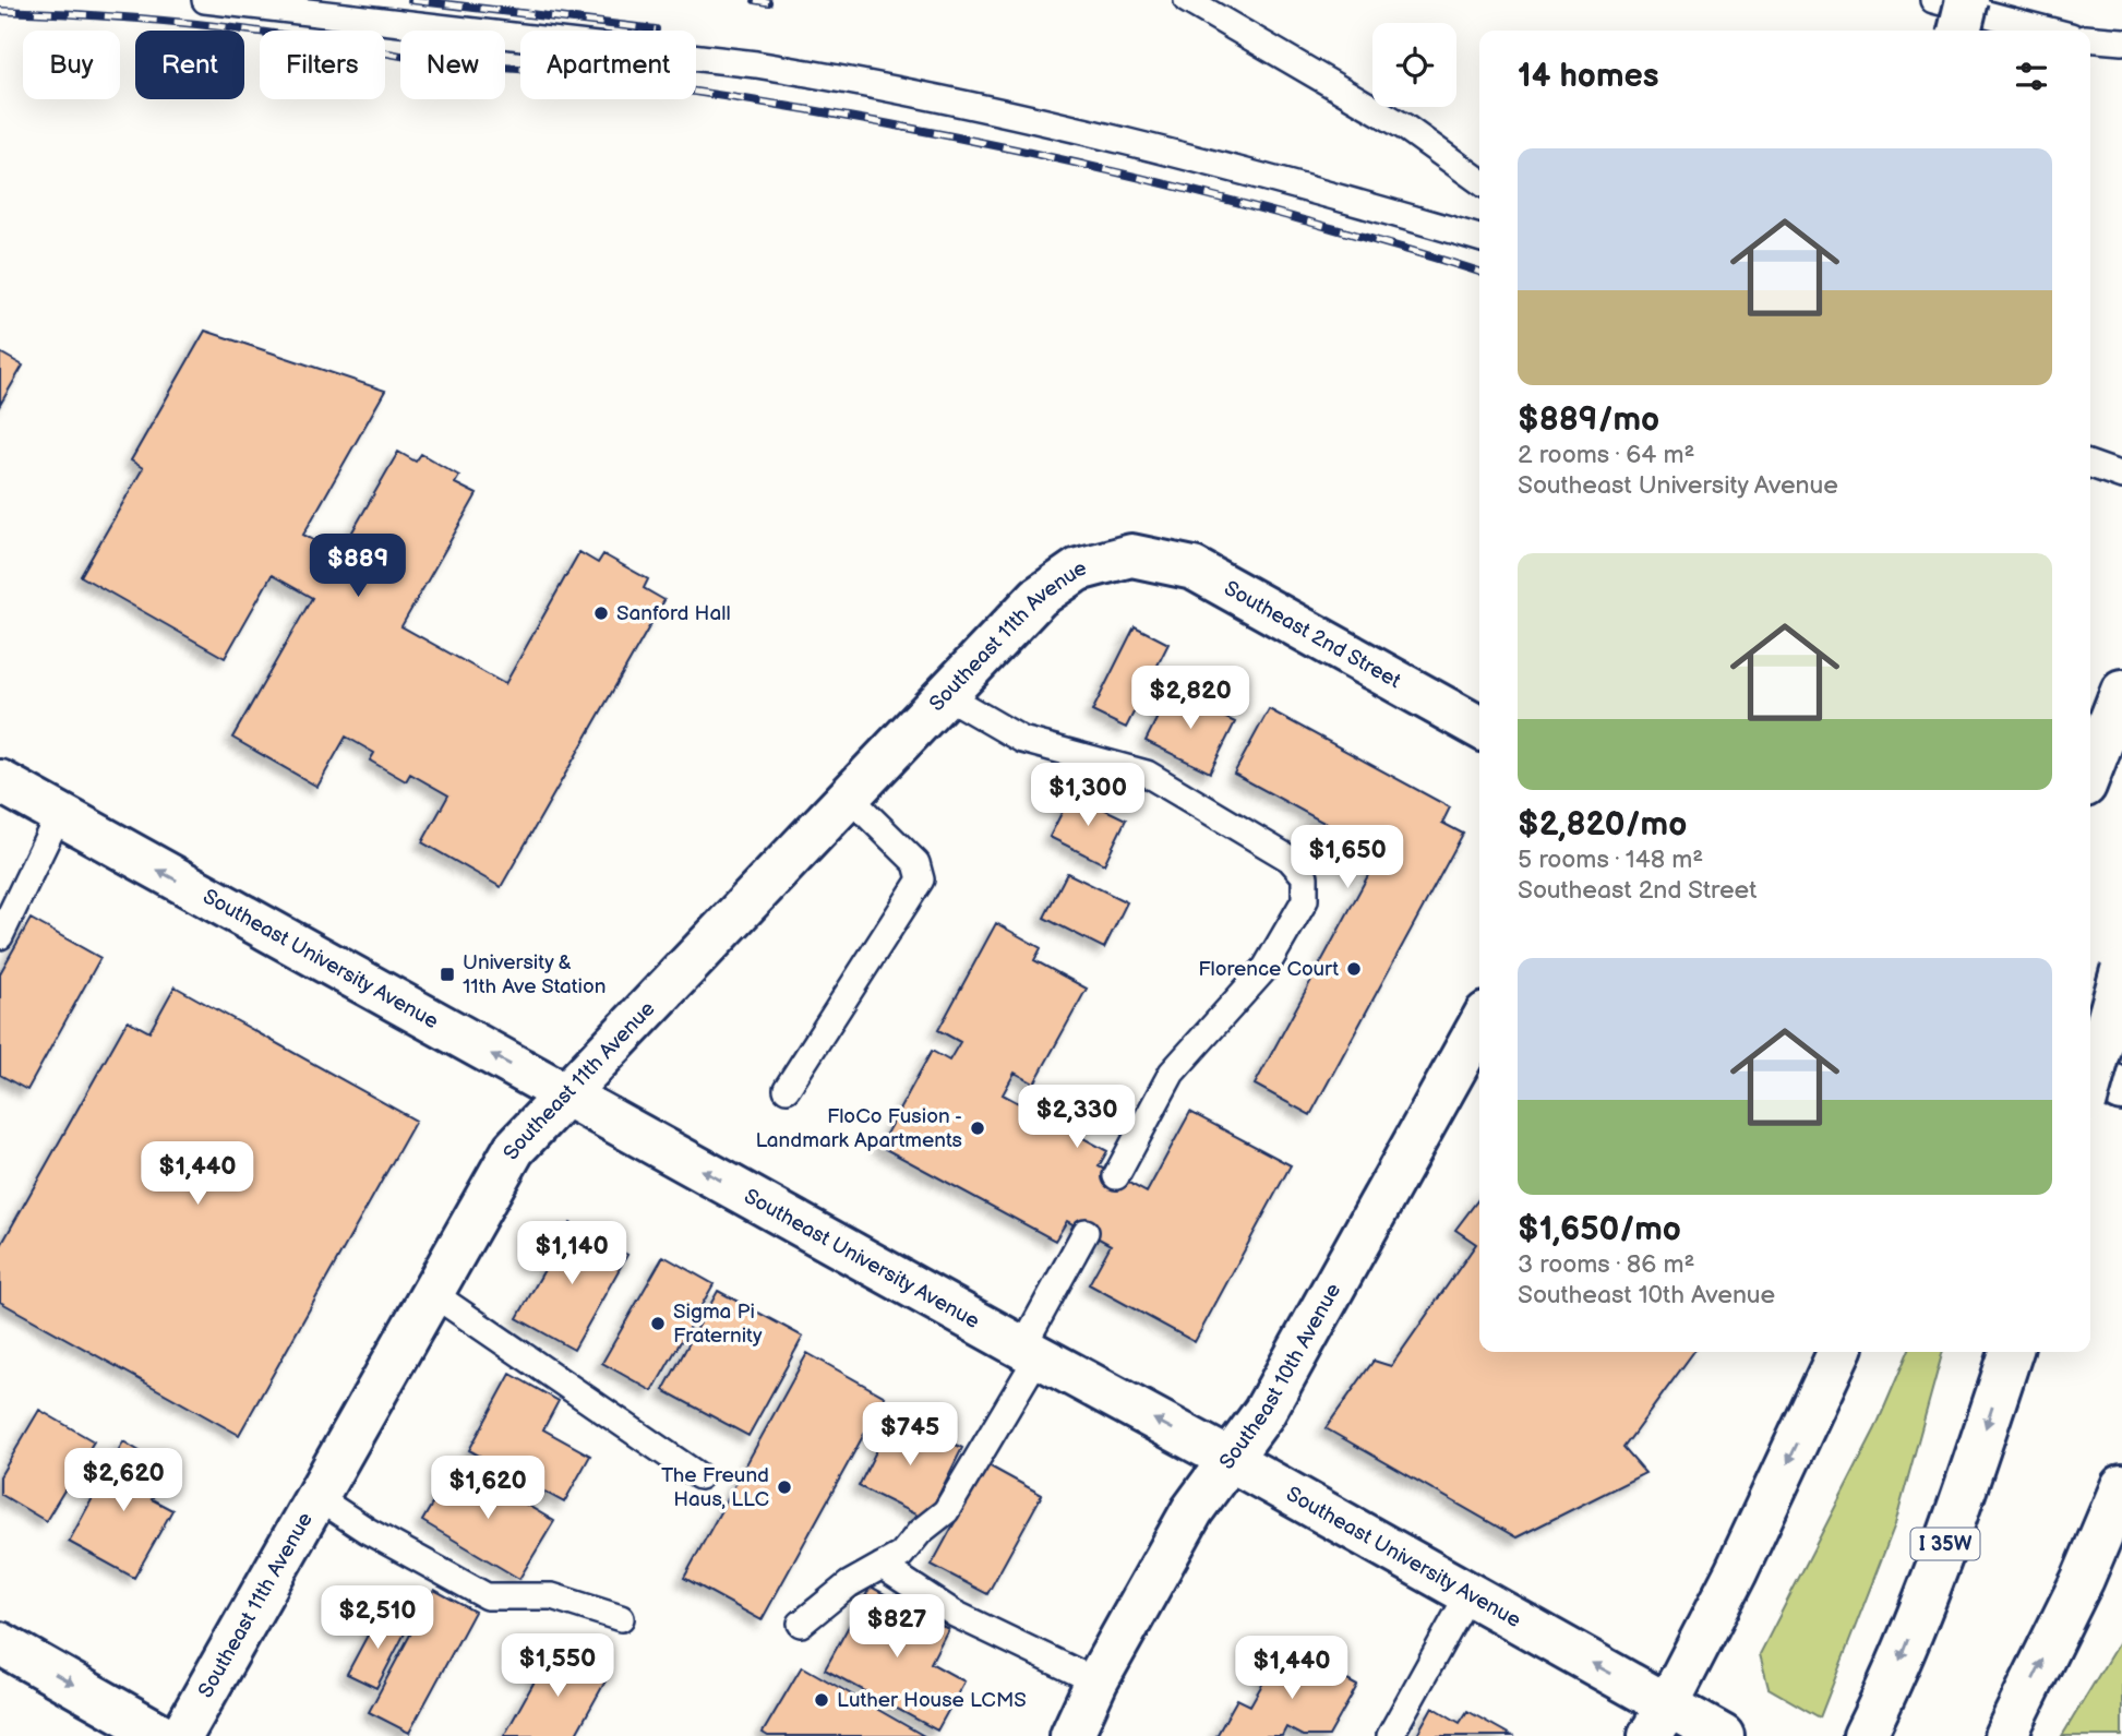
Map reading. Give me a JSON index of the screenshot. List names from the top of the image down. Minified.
{"streets":{"main road":["Southeast 2nd Street","Southeast 11th Avenue","Southeast University Avenue","Southeast 10th Avenue","I 35W"]},"crossings":[["Southeast 2nd Street","Southeast 11th Avenue"],["Southeast 11th Avenue","Southeast University Avenue"],["Southeast University Avenue","Southeast 10th Avenue"]],"one_way":["Southeast University Avenue"],"places":{"other":["Sanford Hall","Florence Court","FloCo Fusion - Landmark Apartments","Sigma Pi Fraternity","The Freund Haus, LLC","Luther House LCMS"],"transit":["University & 11th Ave Station"]},"page":{"chip":["Buy","Rent","Filters","New","Apartment"],"heading":"14 homes","list":[{"name":"$889/mo","note":"2 rooms · 64 m² · Southeast University Avenue"},{"name":"$2,820/mo","note":"5 rooms · 148 m² · Southeast 2nd Street"},{"name":"$1,650/mo","note":"3 rooms · 86 m² · Southeast 10th Avenue"}],"price":["$889","$2,820","$1,300","$1,650","$2,330","$1,440","$1,140","$745","$2,620","$1,620","$2,510","$827","$1,550","$1,440"]}}
